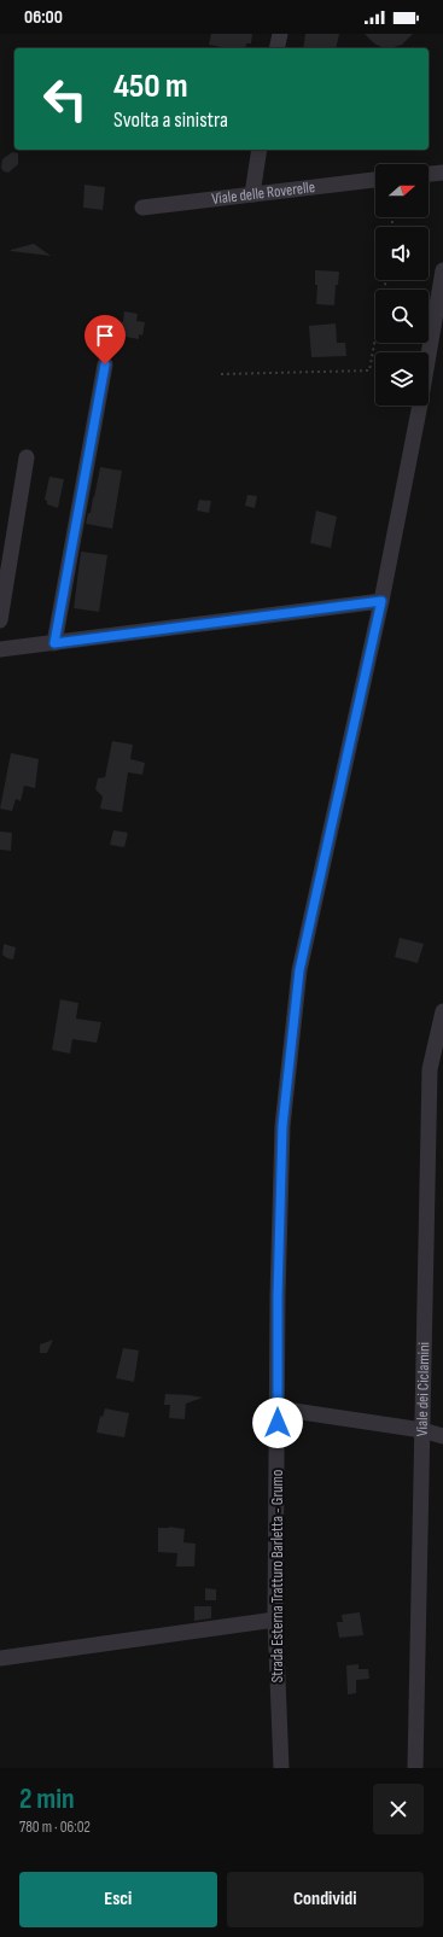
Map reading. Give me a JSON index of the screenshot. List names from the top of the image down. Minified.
{"streets":{"street":["Viale delle Roverelle","Viale dei Ciclamini","Strada Esterna Tratturo Barletta - Grumo"]},"north":"right","page":{"status":"06:00","turn":["450 m","Svolta a sinistra"],"heading":["2 min","780 m · 06:02"],"buttons":["Esci","Condividi"]}}
